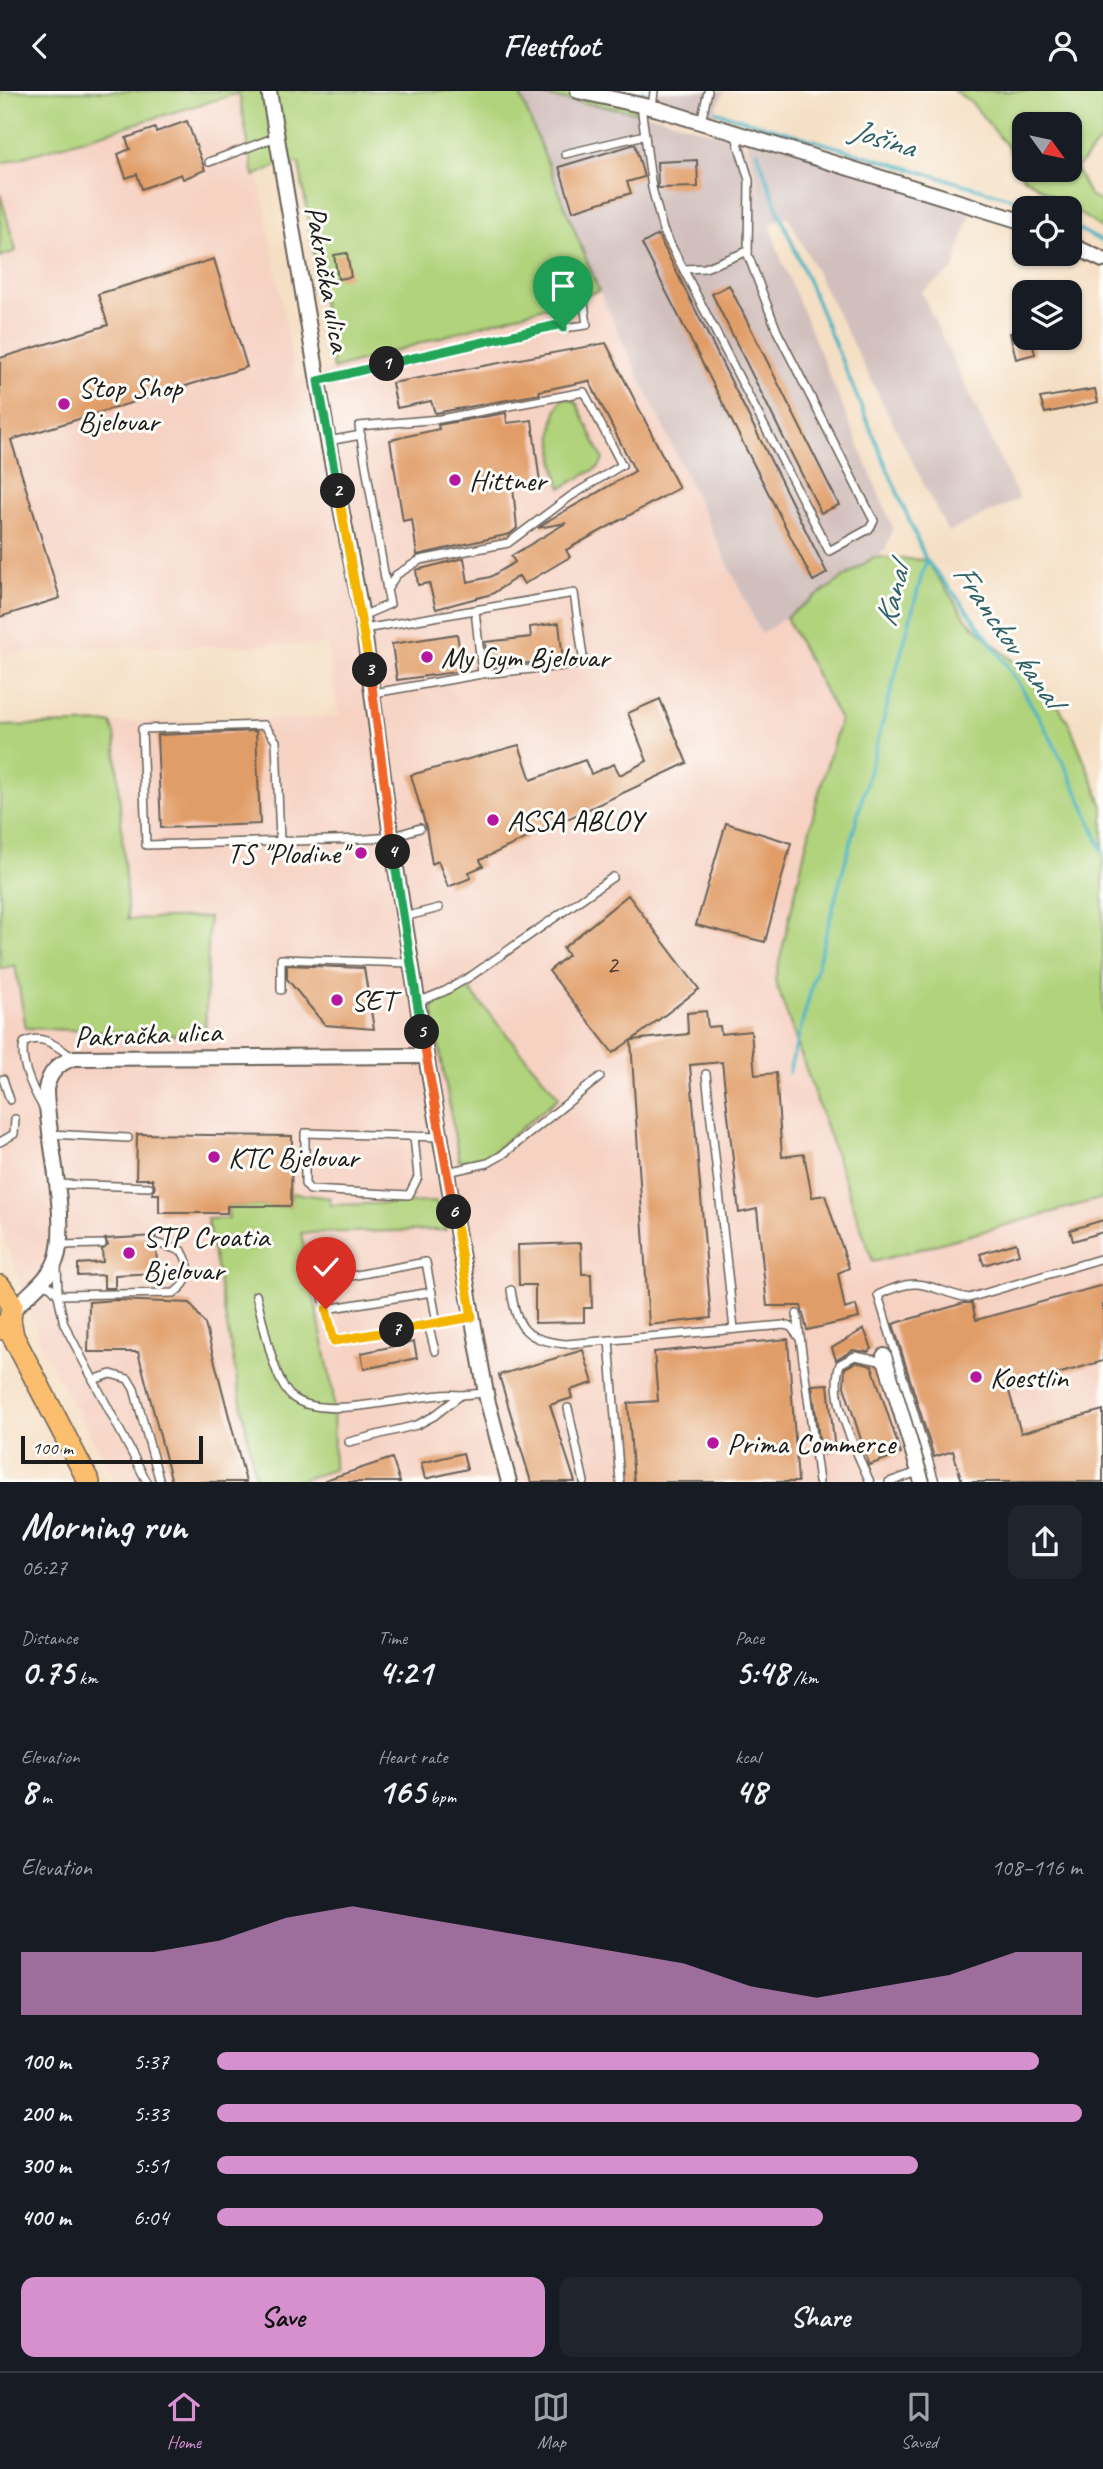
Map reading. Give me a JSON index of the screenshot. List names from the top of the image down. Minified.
{"streets":{"street":["Pakračka ulica"]},"water":["Jošina","Kanal","Franckov kanal"],"places":["Stop Shop Bjelovar","Hittner","My Gym Bjelovar","ASSA ABLOY","TS \"Plodine\"","SET","KTC Bjelovar","STP Croatia Bjelovar","Koestlin","Prima Commerce"],"house_numbers":["2"],"scale_bar":"100 m","north":"bottom right","page":{"header":"Fleetfoot","pins":["1","2","3","4","5","6","7"],"scale":"100 m","heading":["Morning run","06:27"],"stats":[["Distance","0.75 km"],["Time","4:21"],["Pace","5:48 /km"],["Elevation","8 m"],["Heart rate","165 bpm"],["kcal","48"]],"chart":["Elevation","108–116 m"],"list":[{"name":"100 m","note":"5:37"},{"name":"200 m","note":"5:33"},{"name":"300 m","note":"5:51"},{"name":"400 m","note":"6:04"}],"buttons":["Save","Share"],"tabs":["Home","Map","Saved"]}}
